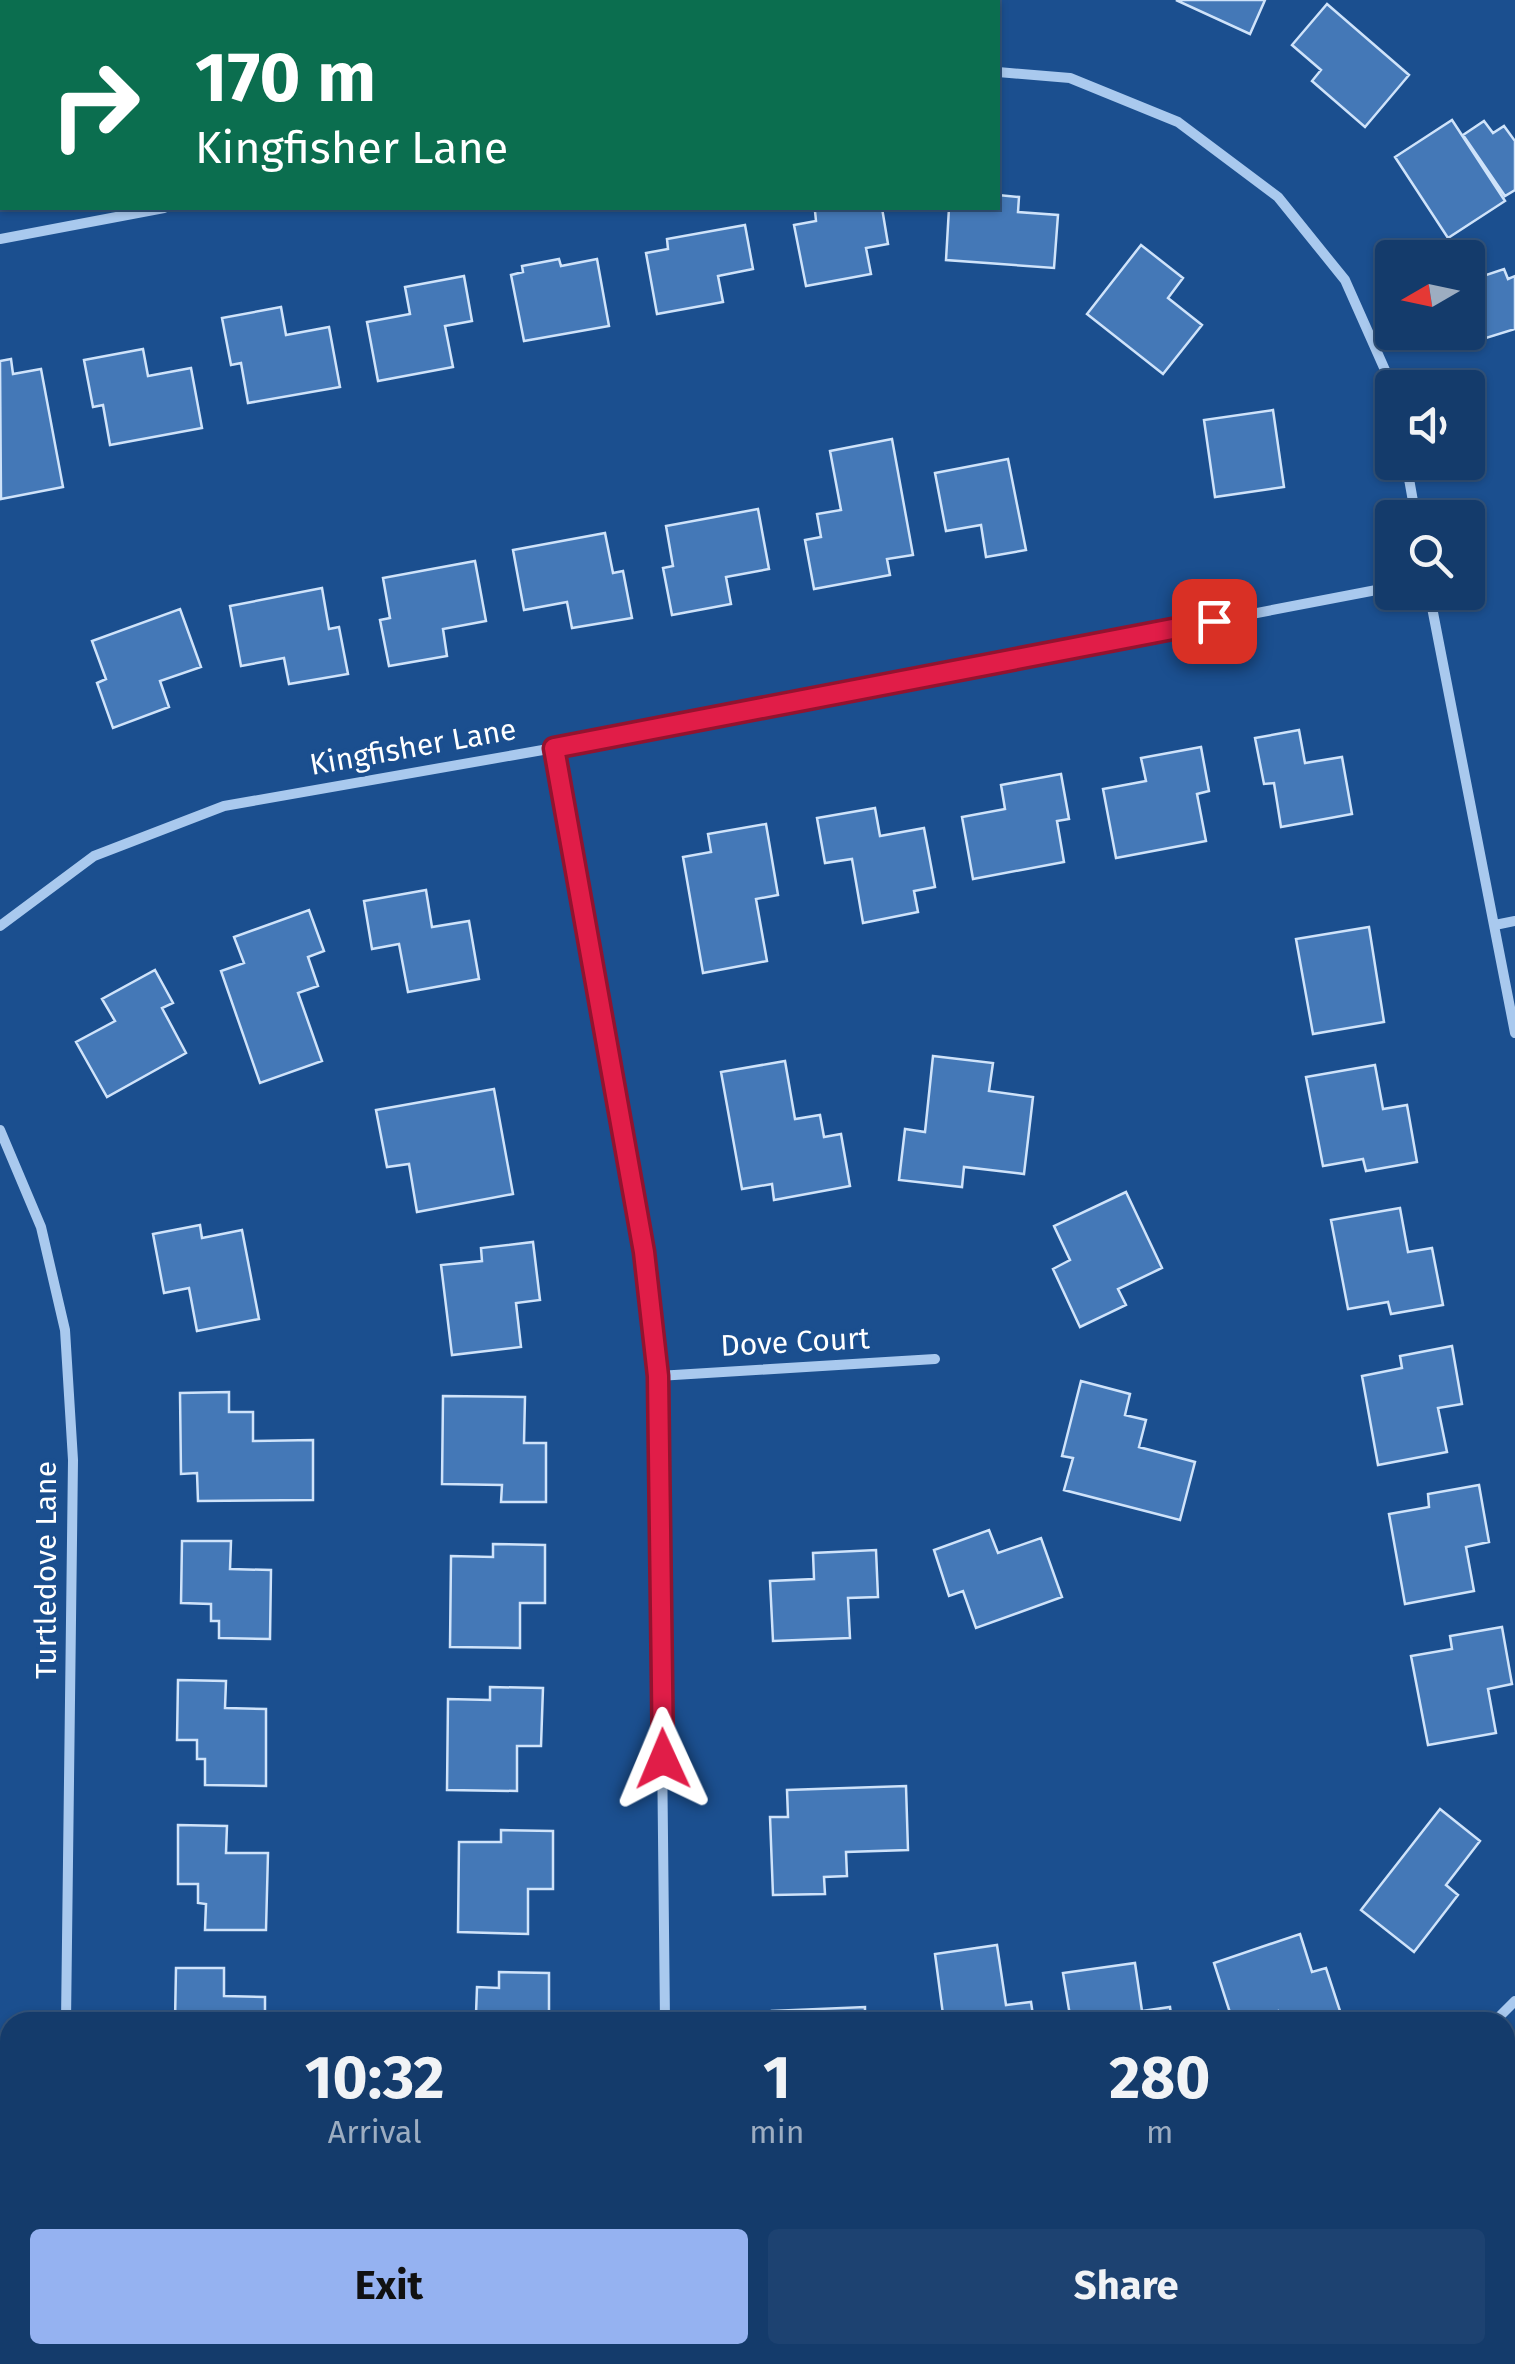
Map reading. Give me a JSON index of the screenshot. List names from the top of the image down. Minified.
{"streets":{"street":["Kingfisher Lane","Dove Court","Turtledove Lane"]},"north":"left","page":{"turn":["170 m","Kingfisher Lane"],"eta":["10:32","Arrival","1","min","280","m"],"buttons":["Exit","Share"]}}
